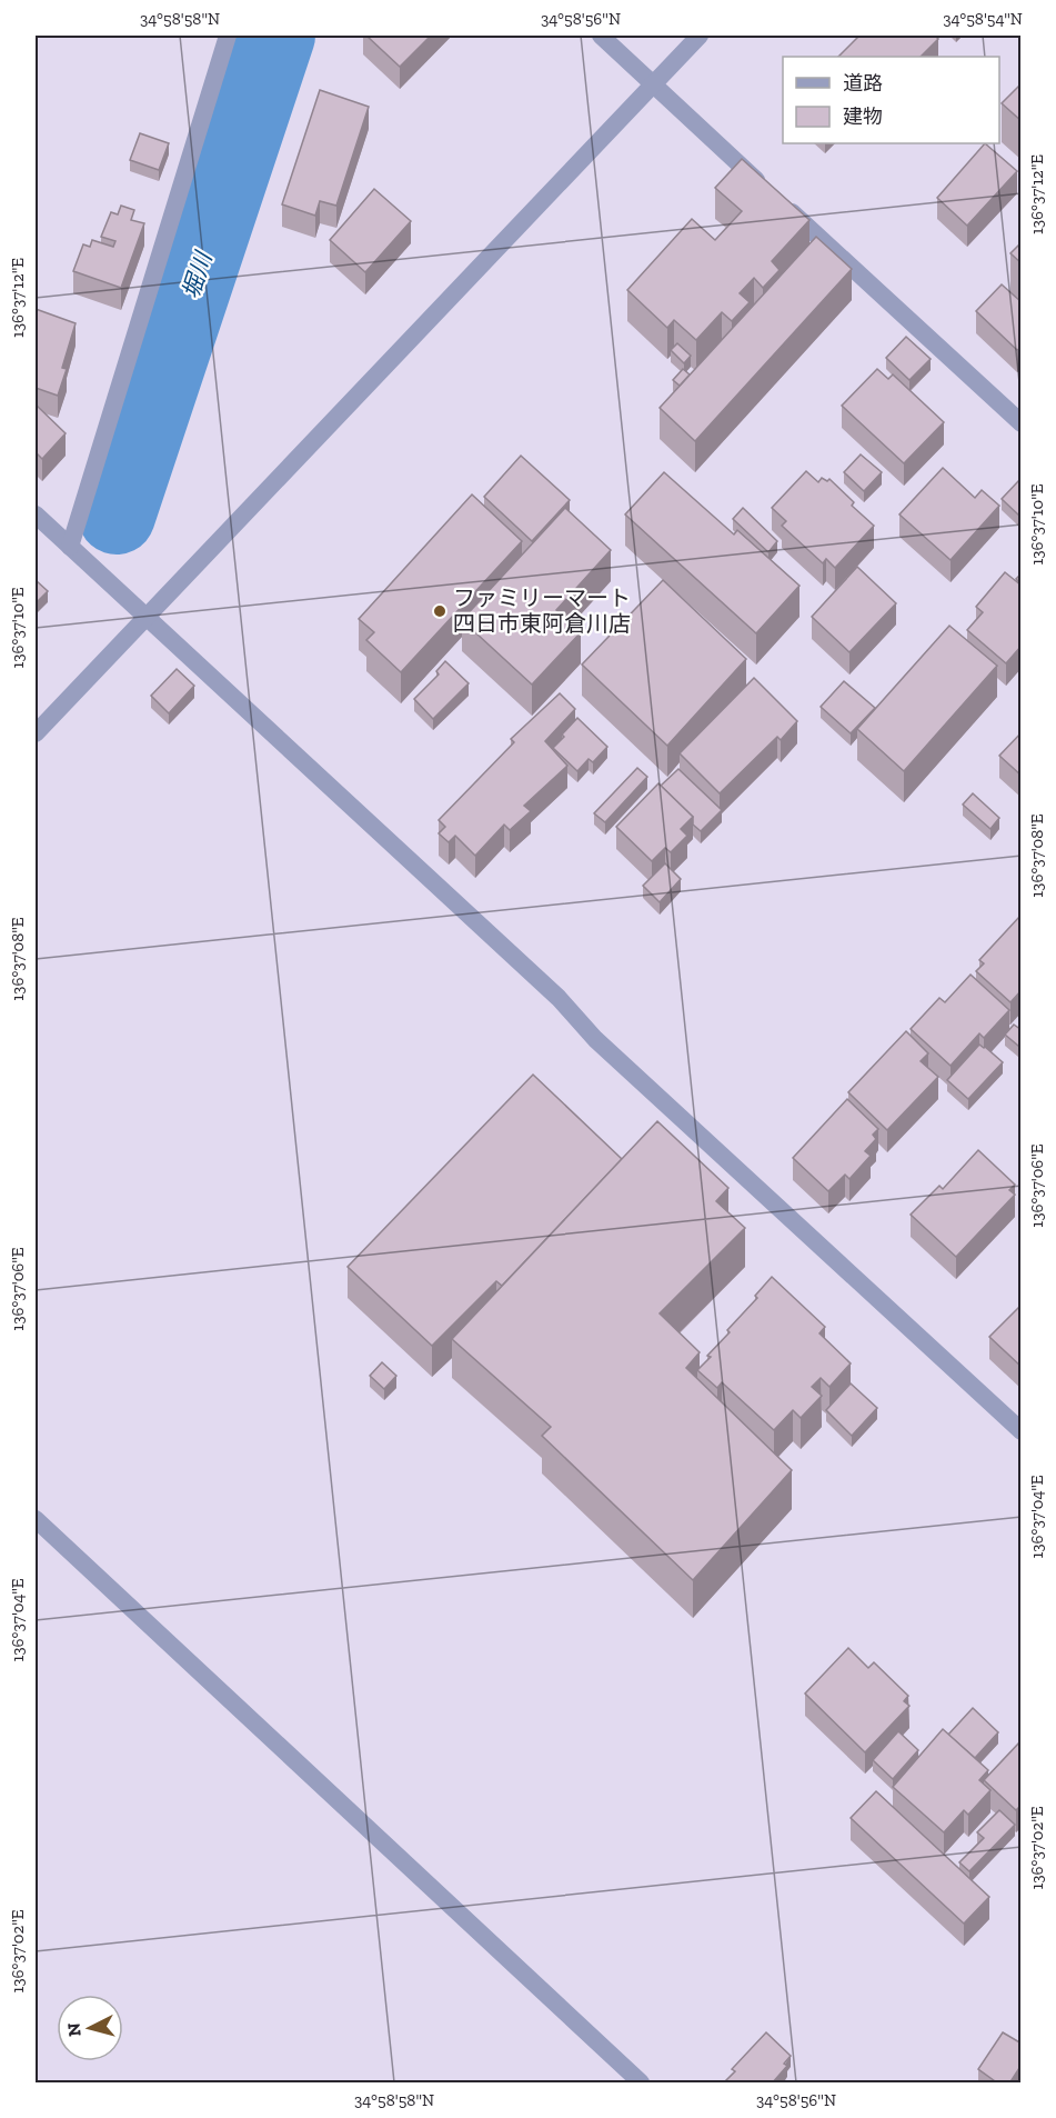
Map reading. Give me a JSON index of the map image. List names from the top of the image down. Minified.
{"water":["堀川"],"places":["ファミリーマート 四日市東阿倉川店"],"legend":["道路","建物"],"north":"left","coordinates":["34°58'58\"N","34°58'56\"N","34°58'54\"N","136°37'12\"E","136°37'10\"E","136°37'08\"E","136°37'06\"E","136°37'04\"E","136°37'02\"E"]}
